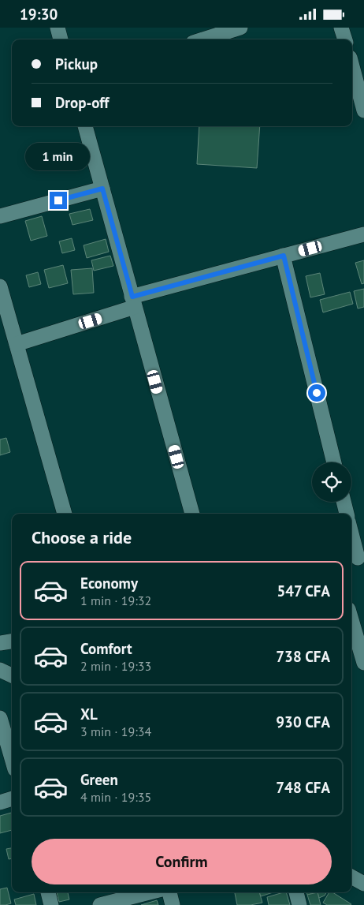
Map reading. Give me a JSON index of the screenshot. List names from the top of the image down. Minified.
{"page":{"status":"19:30","banner":["Pickup","Drop-off"],"bubble":"1 min","heading":"Choose a ride","list":[{"name":"Economy","note":"1 min · 19:32","value":"547 CFA"},{"name":"Comfort","note":"2 min · 19:33","value":"738 CFA"},{"name":"XL","note":"3 min · 19:34","value":"930 CFA"},{"name":"Green","note":"4 min · 19:35","value":"748 CFA"}],"buttons":"Confirm"}}
